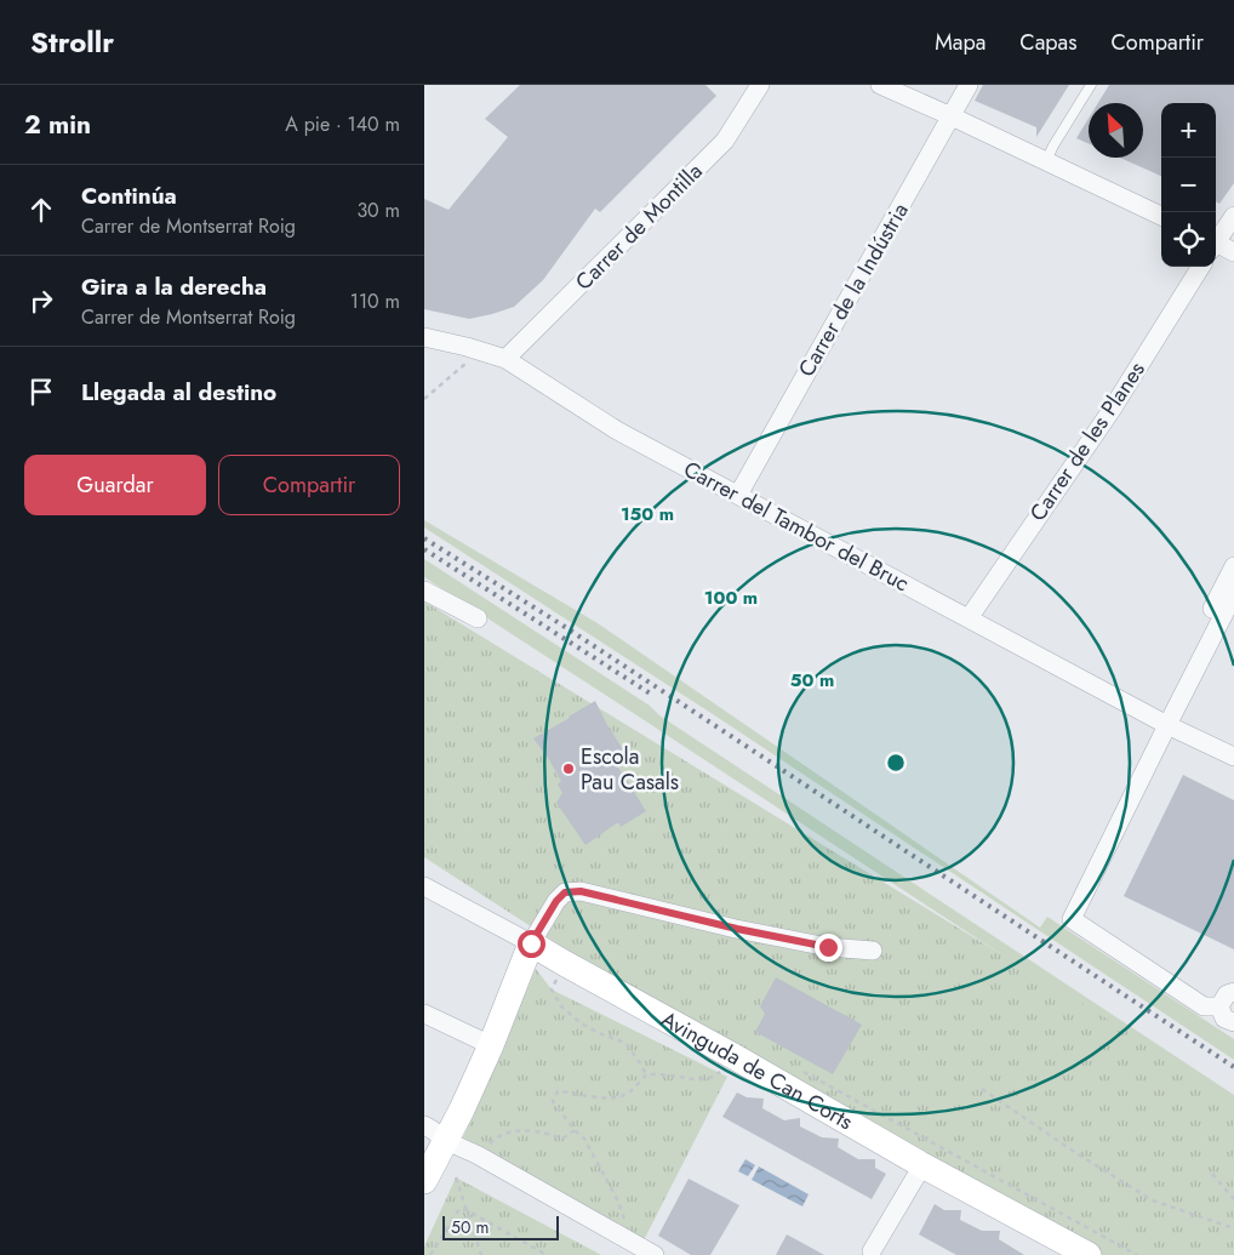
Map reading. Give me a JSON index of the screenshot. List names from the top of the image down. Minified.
{"streets":{"street":["Carrer de Montilla","Carrer de la Indústria","Carrer de les Planes","Carrer del Tambor del Bruc","Avinguda de Can Corts"]},"crossings":[["Carrer de Montilla","Carrer del Tambor del Bruc"],["Carrer de la Indústria","Carrer del Tambor del Bruc"],["Carrer de les Planes","Carrer del Tambor del Bruc"]],"places":["Escola Pau Casals"],"scale_bar":"50 m","north":"top left","page":{"header":"Strollr","nav":["Mapa","Capas","Compartir"],"heading":["2 min","A pie · 140 m"],"map_buttons":["+","−"],"list":[["Continúa","Carrer de Montserrat Roig","30 m"],["Gira a la derecha","Carrer de Montserrat Roig","110 m"],"Llegada al destino"],"buttons":["Guardar","Compartir"],"scale":"50 m"},"rings":["150 m","100 m","50 m"]}
